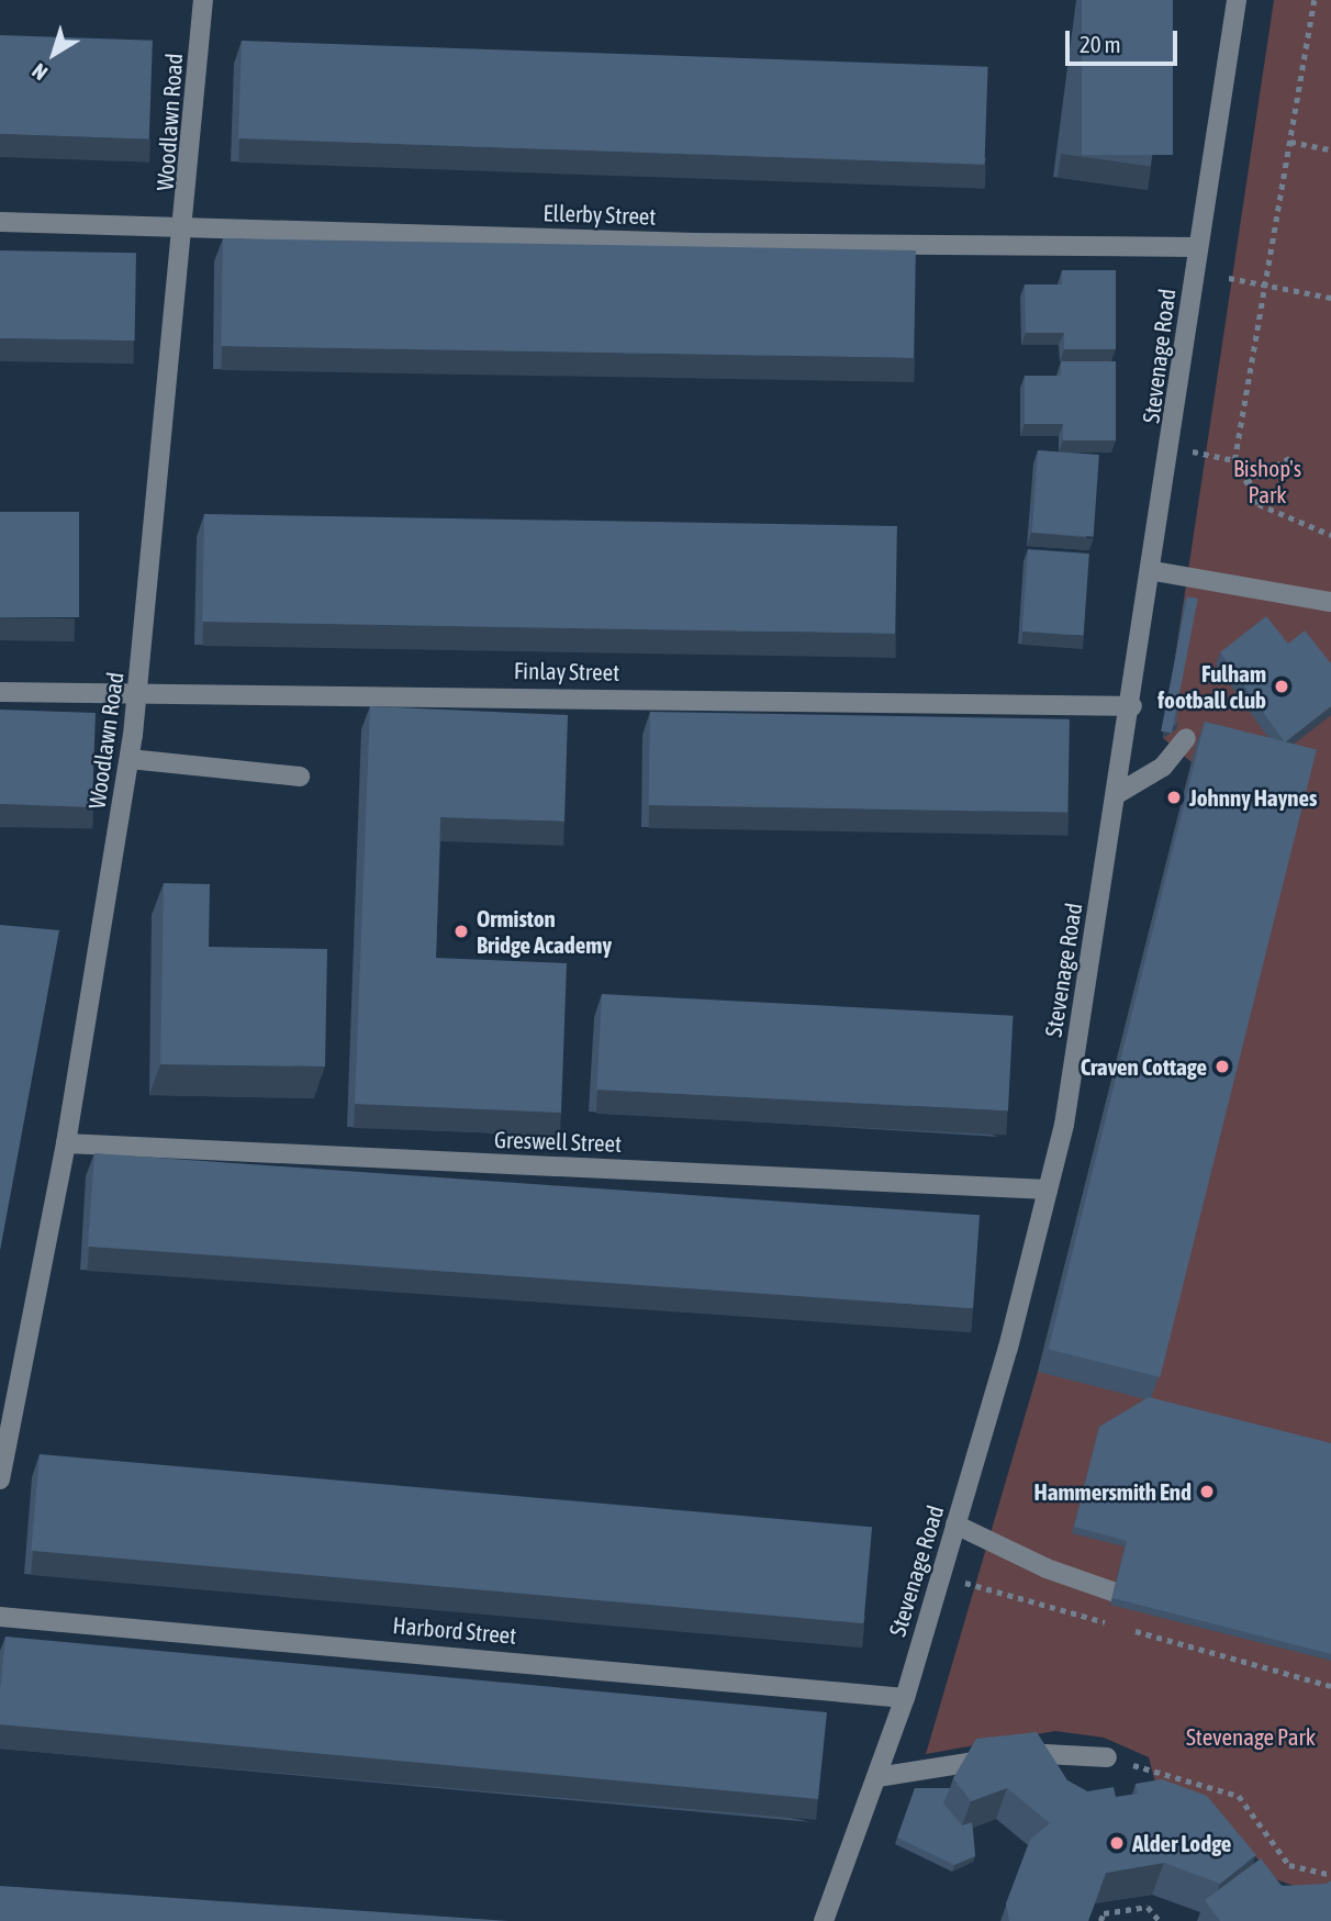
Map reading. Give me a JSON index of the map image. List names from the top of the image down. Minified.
{"streets":{"street":["Woodlawn Road","Ellerby Street","Stevenage Road","Finlay Street","Greswell Street","Harbord Street"]},"crossings":[["Woodlawn Road","Ellerby Street"],["Woodlawn Road","Finlay Street"],["Woodlawn Road","Greswell Street"],["Ellerby Street","Stevenage Road"],["Stevenage Road","Finlay Street"],["Stevenage Road","Greswell Street"],["Stevenage Road","Harbord Street"]],"parks":["Bishop's Park","Stevenage Park"],"places":["Fulham football club","Johnny Haynes","Ormiston Bridge Academy","Craven Cottage","Hammersmith End","Alder Lodge"],"scale_bar":"20 m","north":"bottom left"}
